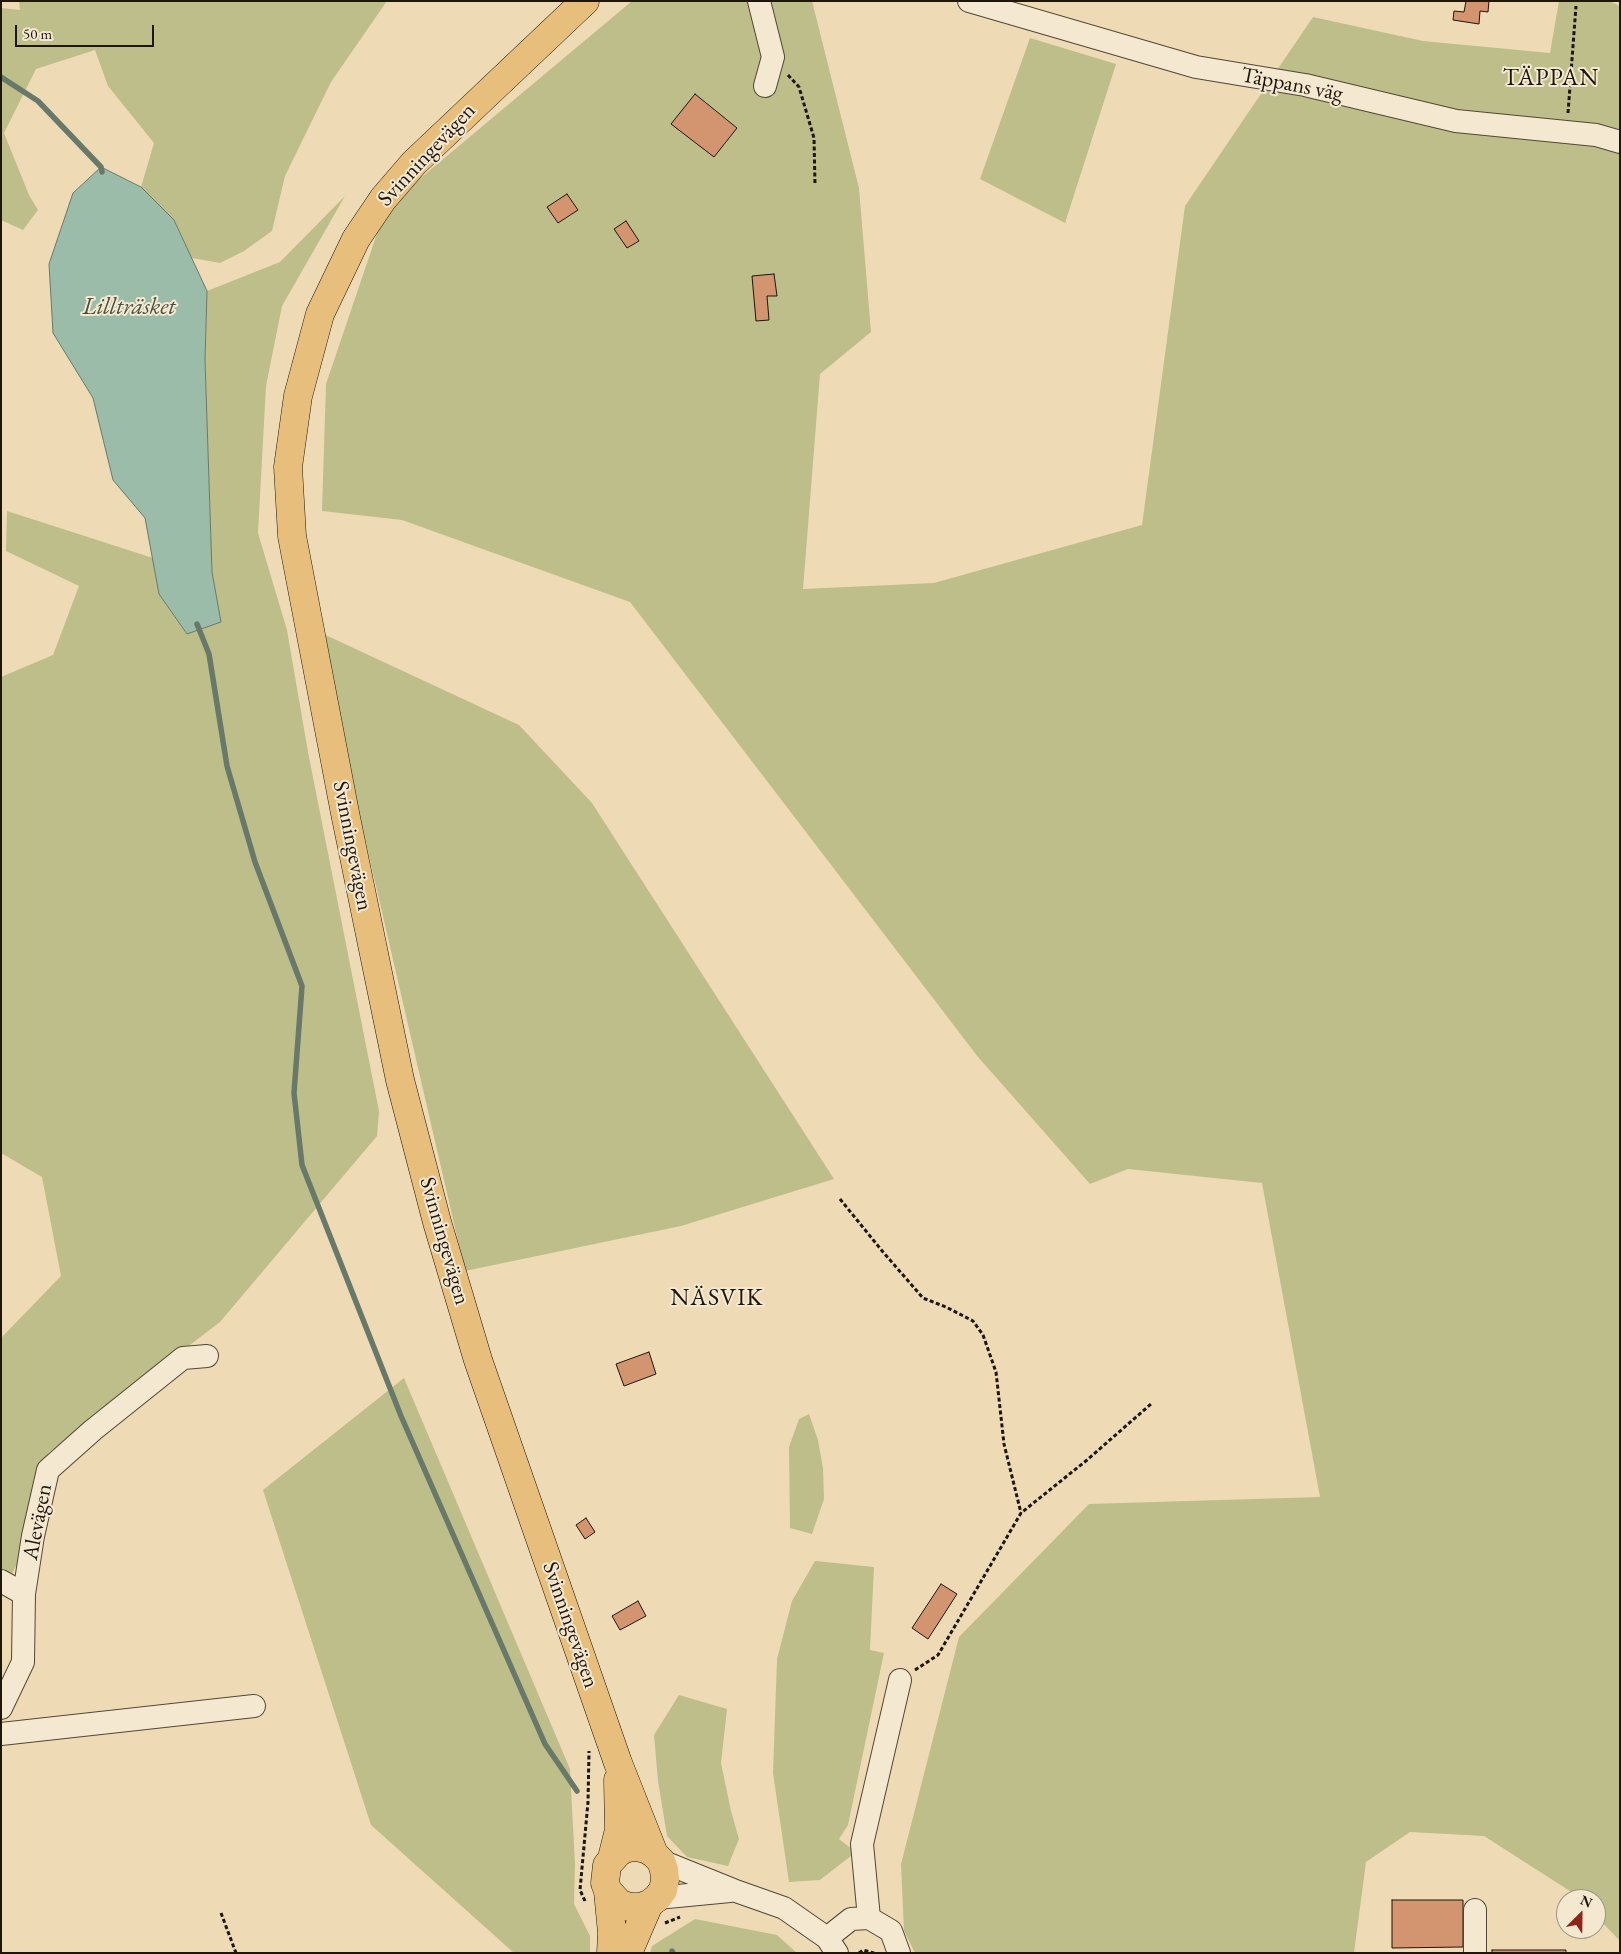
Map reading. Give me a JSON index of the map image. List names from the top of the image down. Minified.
{"streets":{"main road":["Svinningevägen"],"street":["Täppans väg","Alevägen"]},"districts":["TÄPPAN","NÄSVIK"],"water":["Lillträsket"],"scale_bar":"50 m","north":"top right"}
